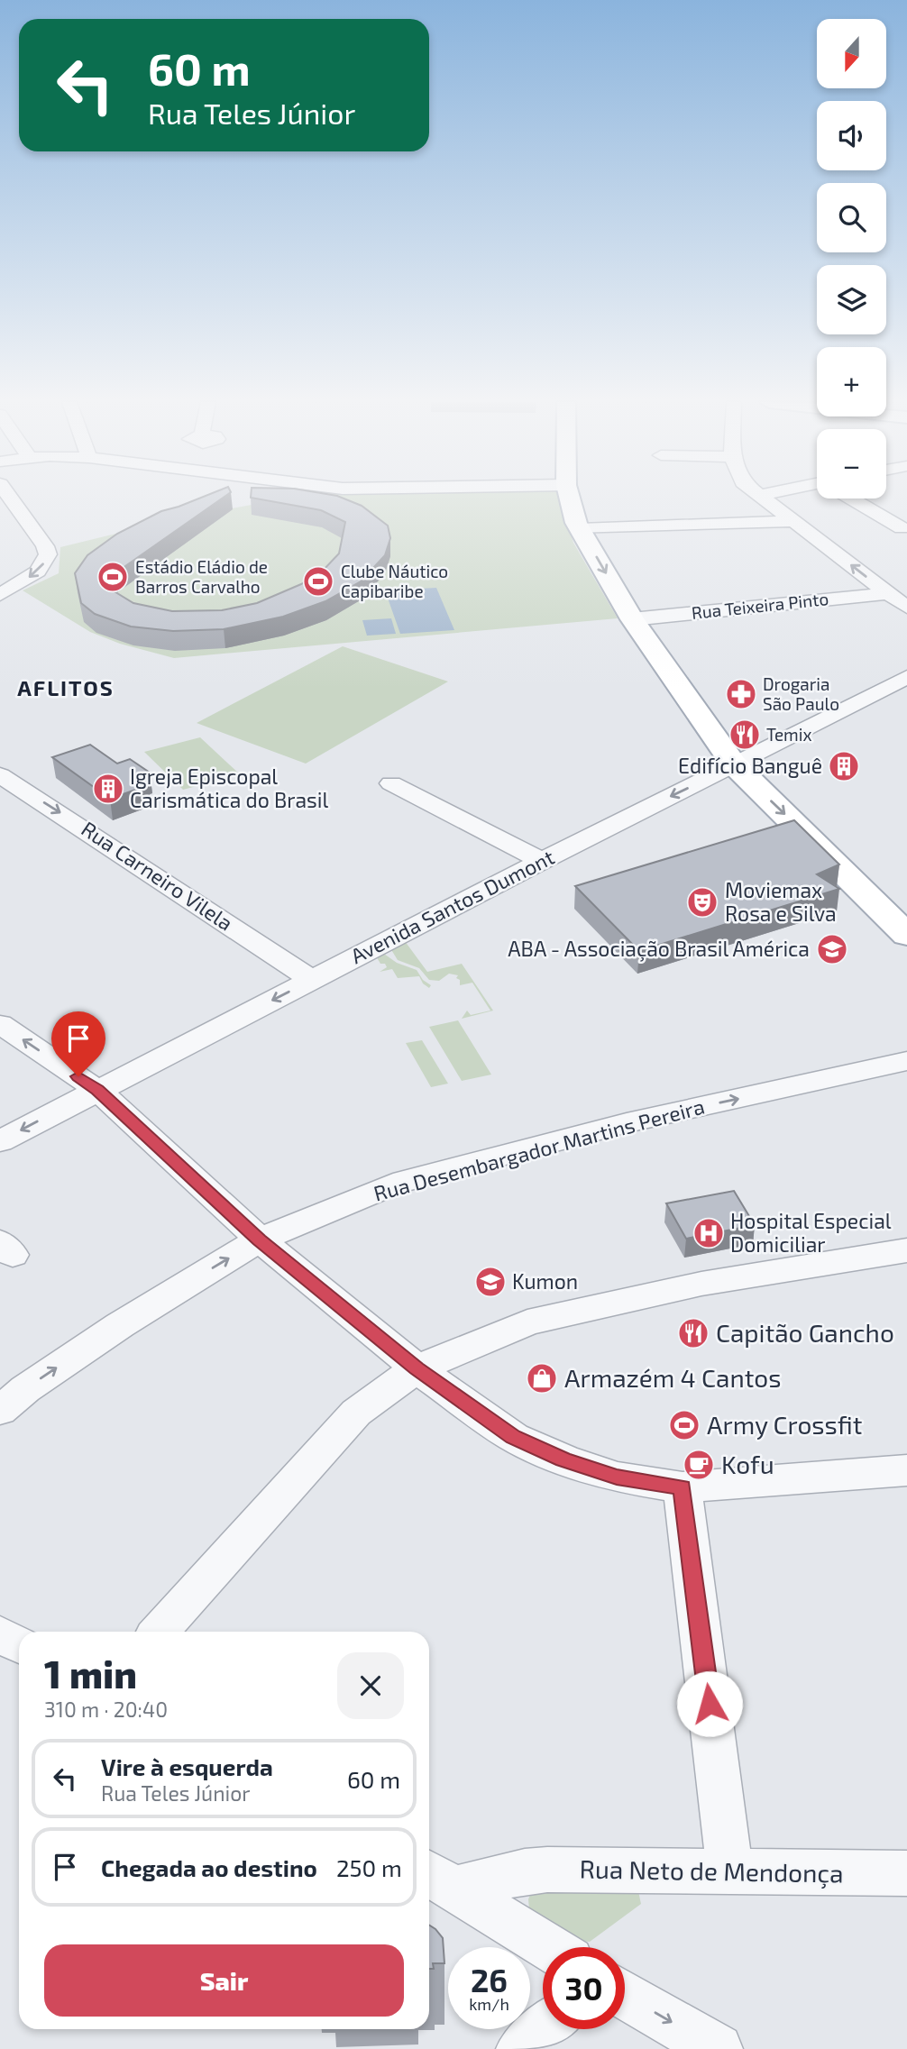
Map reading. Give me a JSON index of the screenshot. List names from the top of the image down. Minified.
{"streets":{"street":["Rua Teixeira Pinto","Rua Carneiro Vilela","Avenida Santos Dumont","Rua Desembargador Martins Pereira","Rua Neto de Mendonça"]},"crossings":[["Rua Carneiro Vilela","Avenida Santos Dumont"]],"one_way":["Avenida Santos Dumont"],"districts":["AFLITOS"],"places":{"sports":["Estádio Eládio de Barros Carvalho","Clube Náutico Capibaribe","Army Crossfit"],"pharmacy":["Drogaria São Paulo"],"restaurant":["Temix","Capitão Gancho"],"building":["Edifício Banguê","Igreja Episcopal Carismática do Brasil"],"theatre":["Moviemax Rosa e Silva"],"school or university":["ABA - Associação Brasil América","Kumon"],"hospital":["Hospital Especial Domiciliar"],"shop":["Armazém 4 Cantos"],"cafe":["Kofu"]},"north":"bottom","page":{"map_buttons":["+","−"],"turn":["60 m","Rua Teles Júnior"],"heading":["1 min","310 m · 20:40"],"list":[{"name":"Vire à esquerda","note":"Rua Teles Júnior","value":"60 m"},{"name":"Chegada ao destino","value":"250 m"}],"buttons":"Sair","speed":"26 km/h","limit":"30"}}
